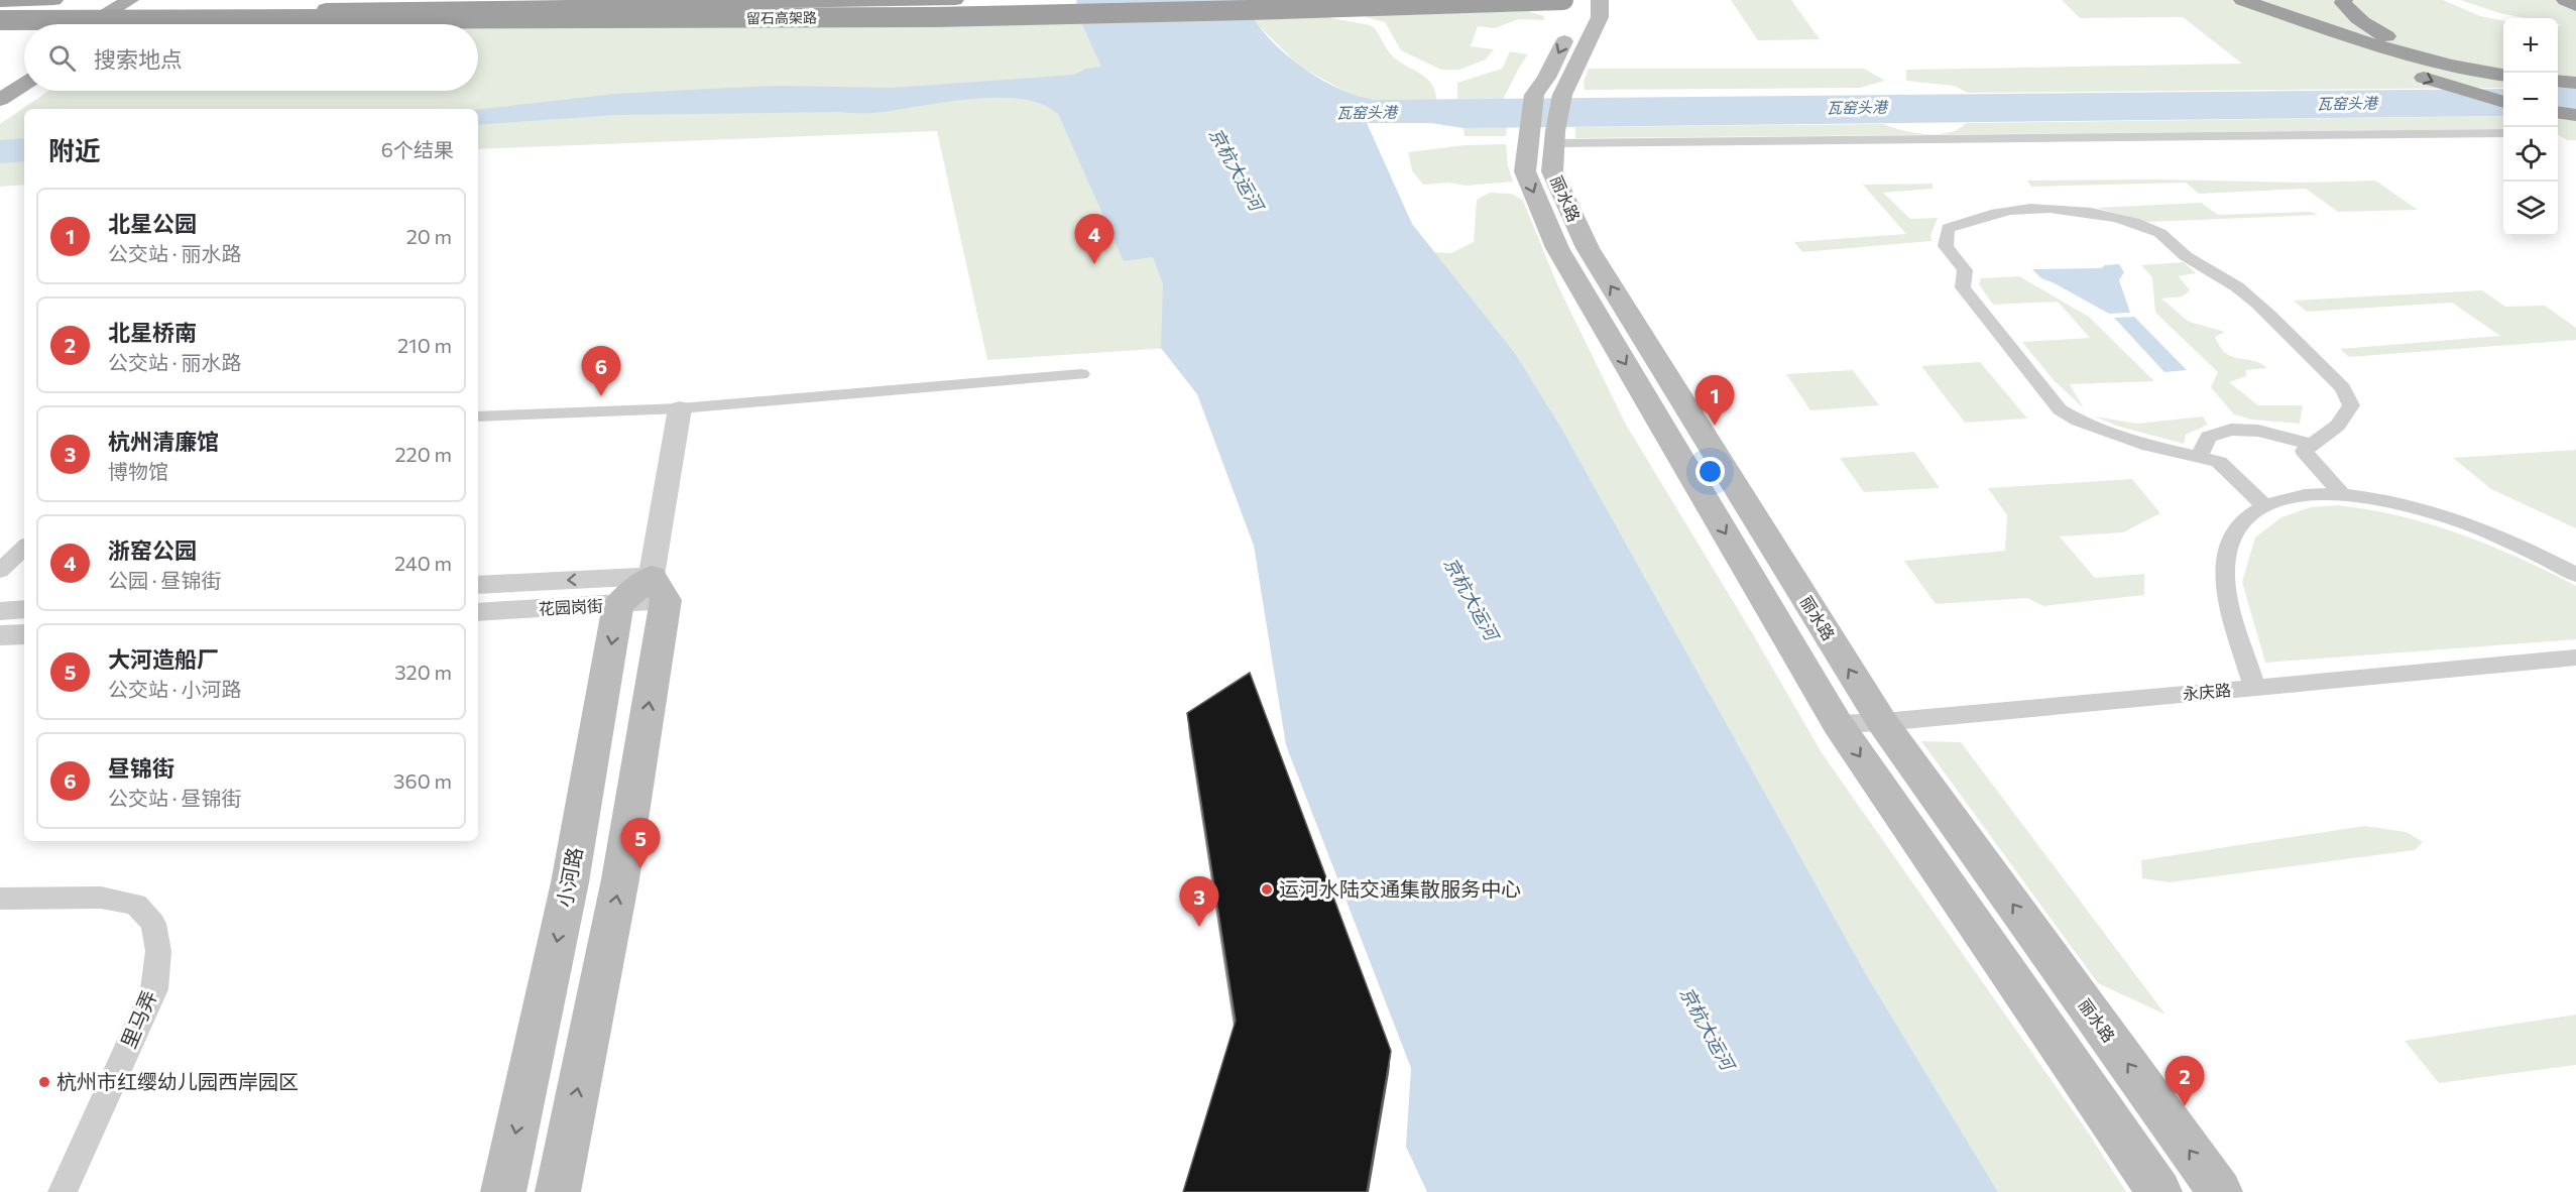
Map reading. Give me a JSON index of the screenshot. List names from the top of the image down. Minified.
{"streets":{"highway":["留石高架路"],"main road":["丽水路","小河路"],"street":["花园岗街","永庆路","里马弄"]},"crossings":[["丽水路","永庆路"],["花园岗街","小河路"]],"water":["瓦窑头港","京杭大运河"],"places":["运河水陆交通集散服务中心","杭州市红缨幼儿园西岸园区"],"page":{"map_buttons":["+","−"],"search":"搜索地点","heading":["附近","6个结果"],"list":[{"mark":"1","name":"北星公园","note":"公交站 · 丽水路","value":"20 m"},{"mark":"2","name":"北星桥南","note":"公交站 · 丽水路","value":"210 m"},{"mark":"3","name":"杭州清廉馆","note":"博物馆","value":"220 m"},{"mark":"4","name":"浙窑公园","note":"公园 · 昼锦街","value":"240 m"},{"mark":"5","name":"大河造船厂","note":"公交站 · 小河路","value":"320 m"},{"mark":"6","name":"昼锦街","note":"公交站 · 昼锦街","value":"360 m"}],"pins":["4","6","1","5","3","2"]}}
